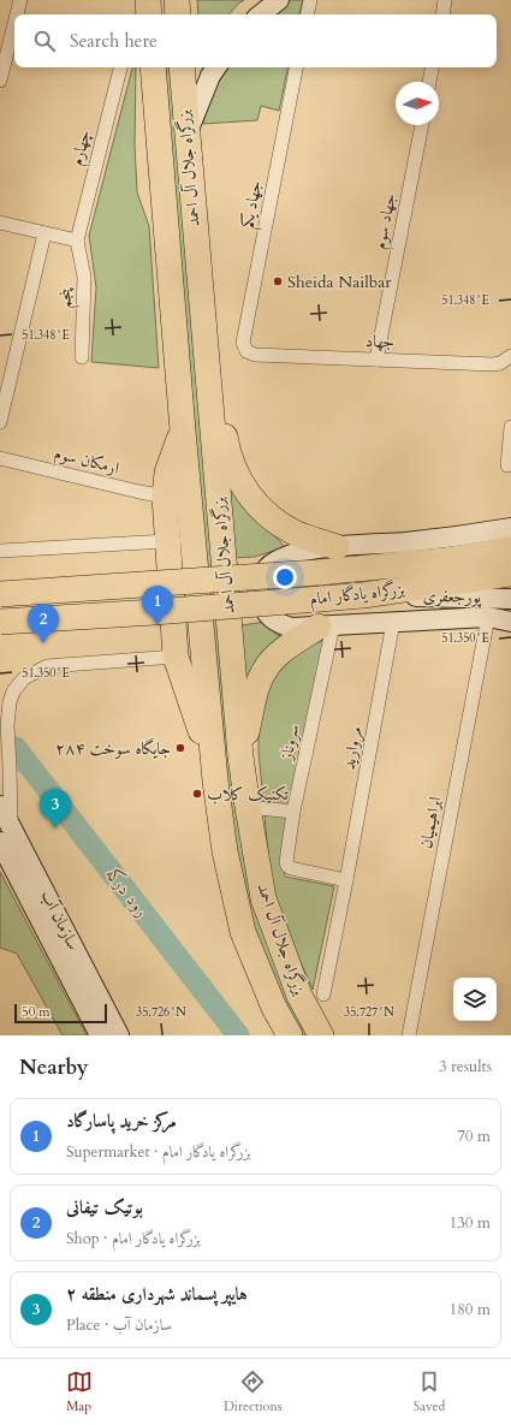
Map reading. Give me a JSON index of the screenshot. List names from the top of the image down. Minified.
{"streets":{"highway":["بزرگراه جلال آل احمد","بزرگراه یادگار امام"],"street":["چهارم","جهاد یکم","جهاد سوم","پنجم","جهاد","ارمکان سوم","پورجعفری","سروناز","مروارید","ابراهیمیان","سازمان آب"]},"crossings":[["چهارم","پنجم"],["جهاد یکم","جهاد"],["جهاد سوم","جهاد"],["بزرگراه یادگار امام","پورجعفری"],["سروناز","مروارید"]],"water":["رود درکه"],"places":["Sheida Nailbar","جایگاه سوخت ۲۸۴","تکنیک کلاب"],"scale_bar":"50 m","north":"right","page":{"search":"Search here","pins":["1","2","3"],"scale":"50 m","heading":["Nearby","3 results"],"list":[{"mark":"1","name":"مرکز خرید پاسارگاد","note":"Supermarket · بزرگراه یادگار امام","value":"70 m"},{"mark":"2","name":"بوتیک تیفانی","note":"Shop · بزرگراه یادگار امام","value":"130 m"},{"mark":"3","name":"هایپر پسماند شهرداری منطقه ۲","note":"Place · سازمان آب","value":"180 m"}],"nav":["Map","Directions","Saved"]},"coordinates":["51.348°E","51.350°E","35.726°N","35.727°N"]}
